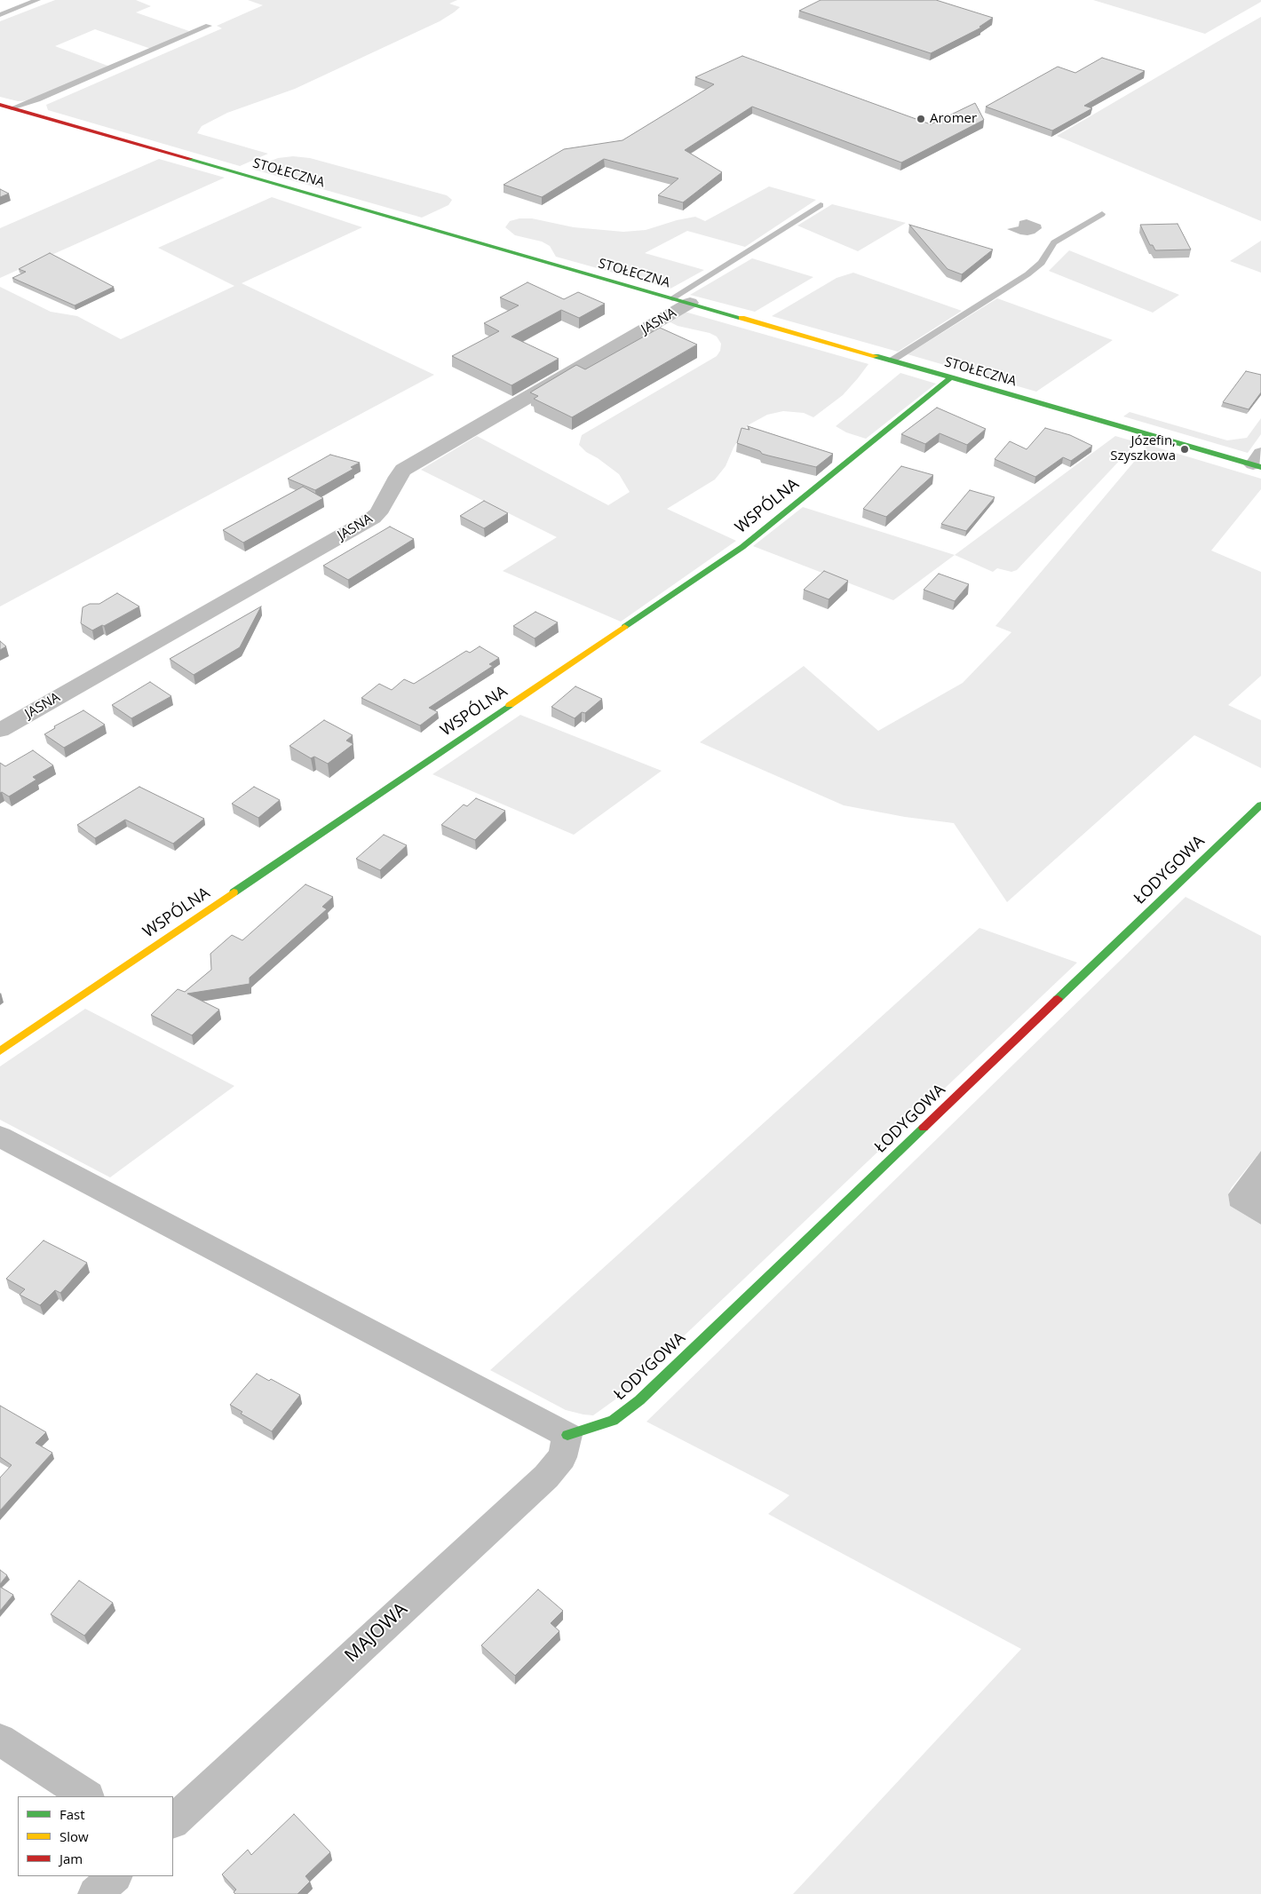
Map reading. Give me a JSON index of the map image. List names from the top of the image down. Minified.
{"streets":{"street":["STOŁECZNA","JASNA","WSPÓLNA","ŁODYGOWA","MAJOWA"]},"crossings":[["STOŁECZNA","JASNA"],["STOŁECZNA","WSPÓLNA"],["ŁODYGOWA","MAJOWA"]],"places":["Aromer","Józefin, Szyszkowa"],"legend":["Fast","Slow","Jam"]}
